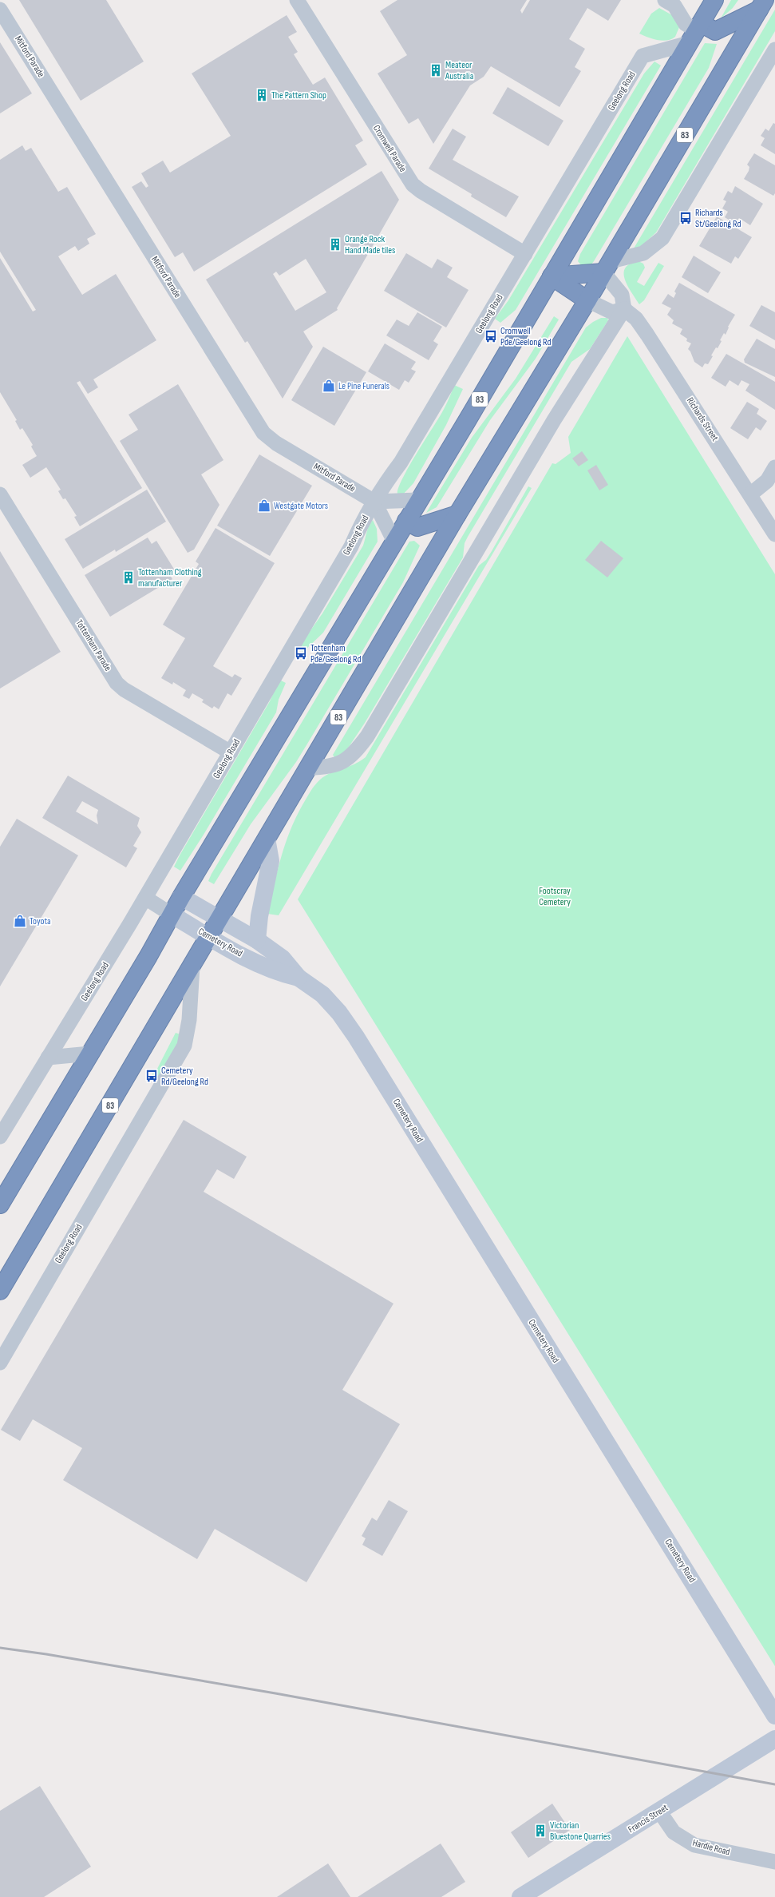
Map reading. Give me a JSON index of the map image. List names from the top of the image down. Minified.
{"streets":{"highway":["Geelong Road","83"],"street":["Mitford Parade","Cromwell Parade","Richards Street","Tottenham Parade","Cemetery Road","Francis Street","Hardie Road"]},"crossings":[["Mitford Parade","Geelong Road"],["Geelong Road","83"],["Geelong Road","Cromwell Parade"],["Geelong Road","Tottenham Parade"],["Geelong Road","Cemetery Road"],["83","Cemetery Road"],["Francis Street","Hardie Road"]],"parks":["Footscray Cemetery"],"places":{"building":["Meateor Australia","The Pattern Shop","Orange Rock Hand Made tiles","Tottenham Clothing manufacturer","Victorian Bluestone Quarries"],"bus stop":["Richards St/Geelong Rd","Cromwell Pde/Geelong Rd","Tottenham Pde/Geelong Rd","Cemetery Rd/Geelong Rd"],"shop":["Le Pine Funerals","Westgate Motors","Toyota"]}}
